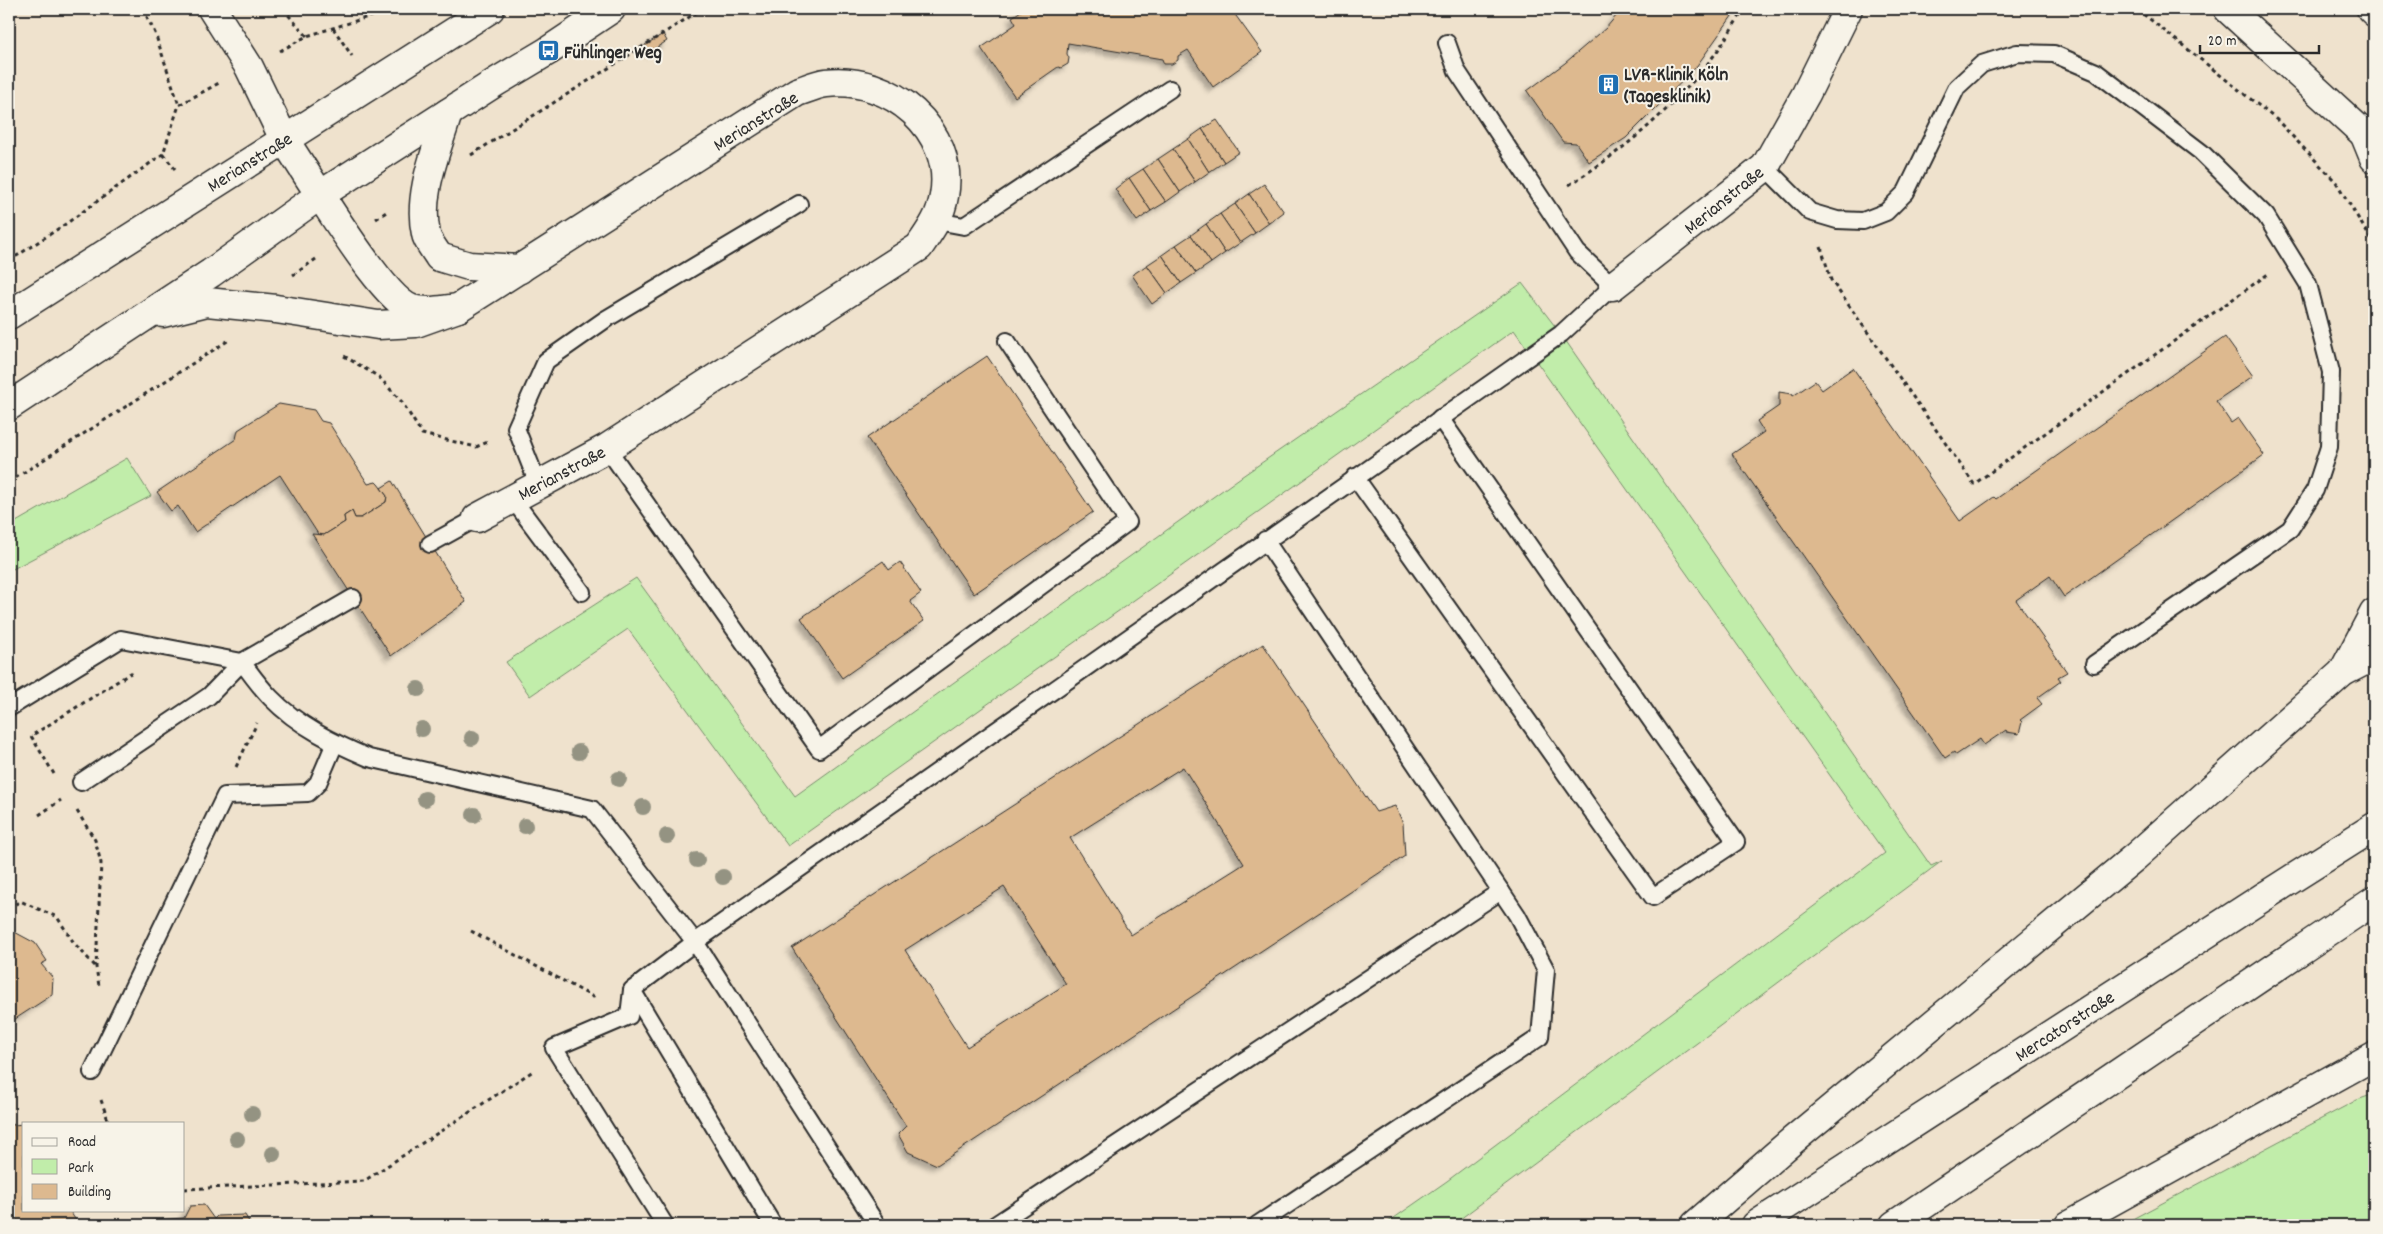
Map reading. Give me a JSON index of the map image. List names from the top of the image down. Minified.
{"streets":{"main road":["Merianstraße","Mercatorstraße"]},"places":{"bus stop":["Fühlinger Weg"],"building":["LVR-Klinik Köln (Tagesklinik)"]},"legend":["Road","Park","Building"],"scale_bar":"20 m"}
